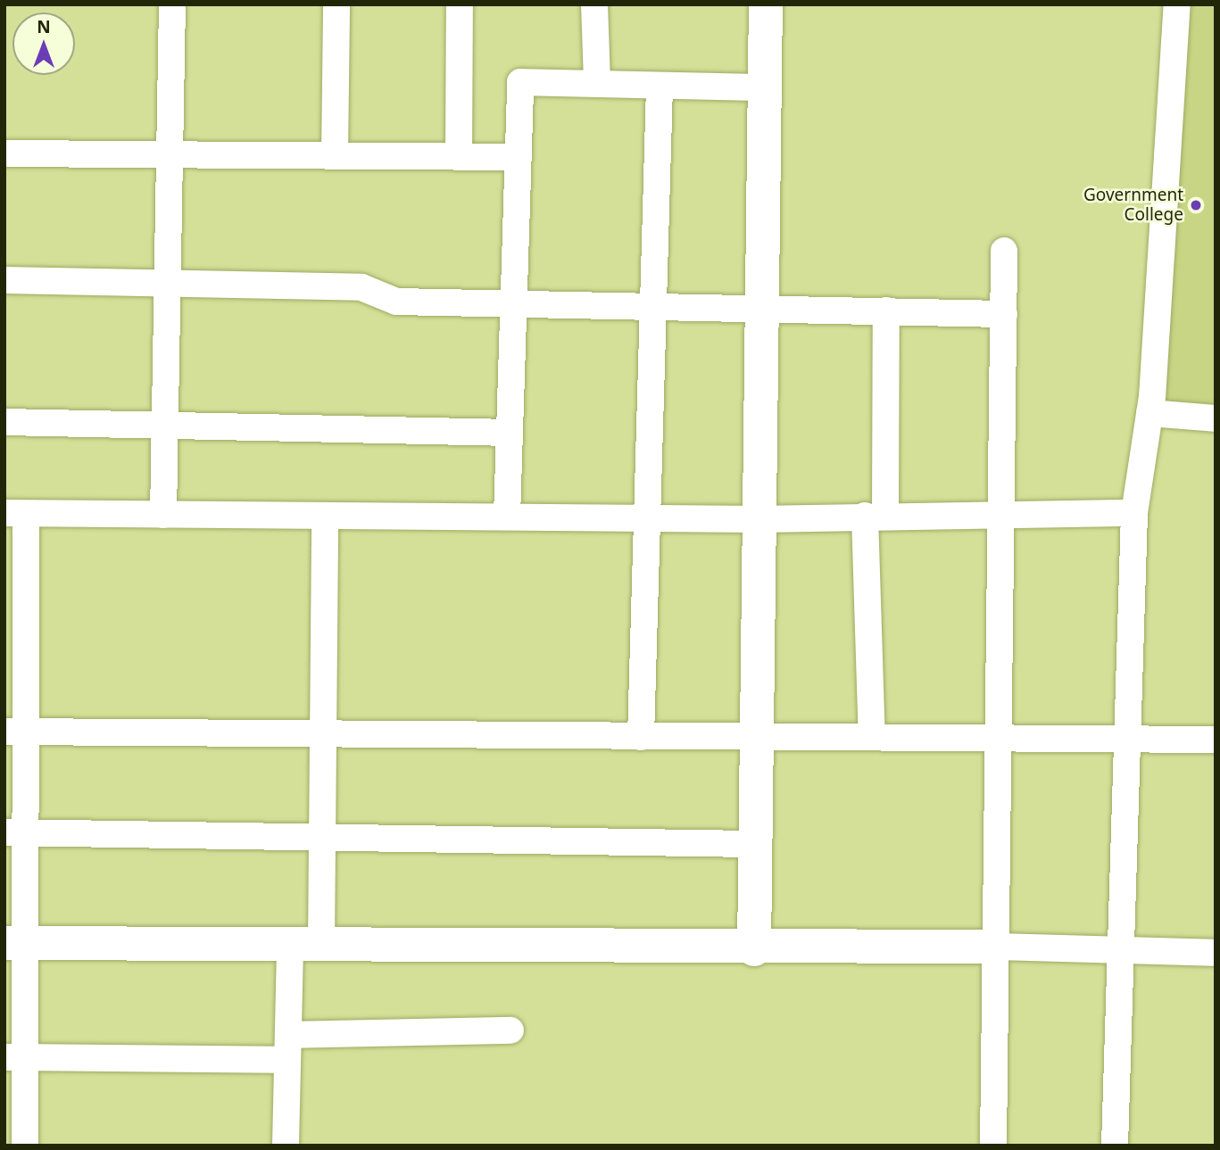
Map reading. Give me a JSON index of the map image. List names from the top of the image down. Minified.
{"places":["Government College"],"north":"top"}
